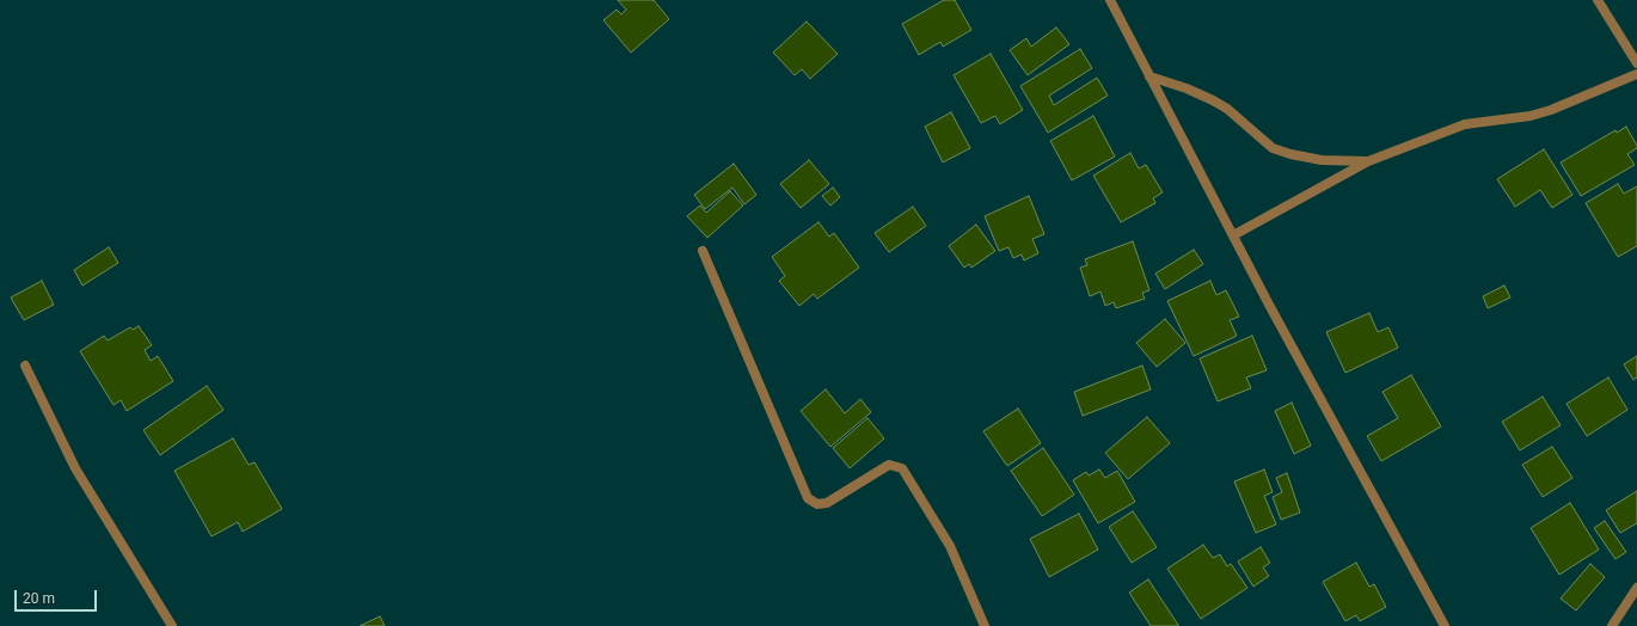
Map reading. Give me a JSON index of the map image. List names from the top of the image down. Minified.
{"scale_bar":"20 m"}
